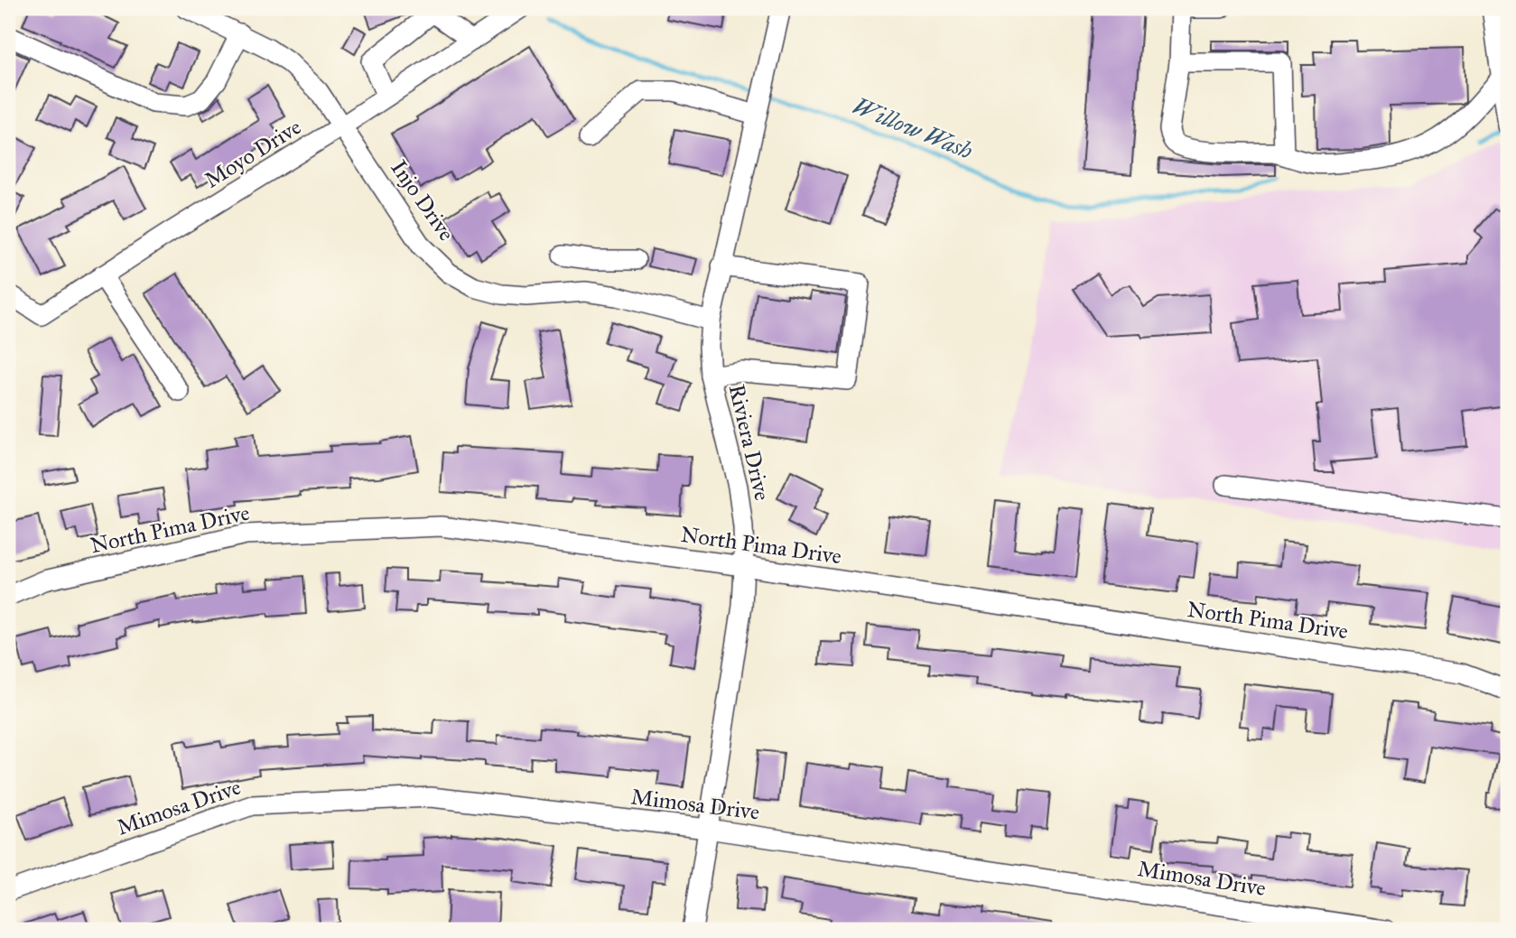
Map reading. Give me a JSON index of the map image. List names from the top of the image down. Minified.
{"streets":{"street":["Moyo Drive","Injo Drive","Riviera Drive","North Pima Drive","Mimosa Drive"]},"crossings":[["Moyo Drive","Injo Drive"],["Injo Drive","Riviera Drive"],["Riviera Drive","North Pima Drive"],["Riviera Drive","Mimosa Drive"]],"water":["Willow Wash"]}
